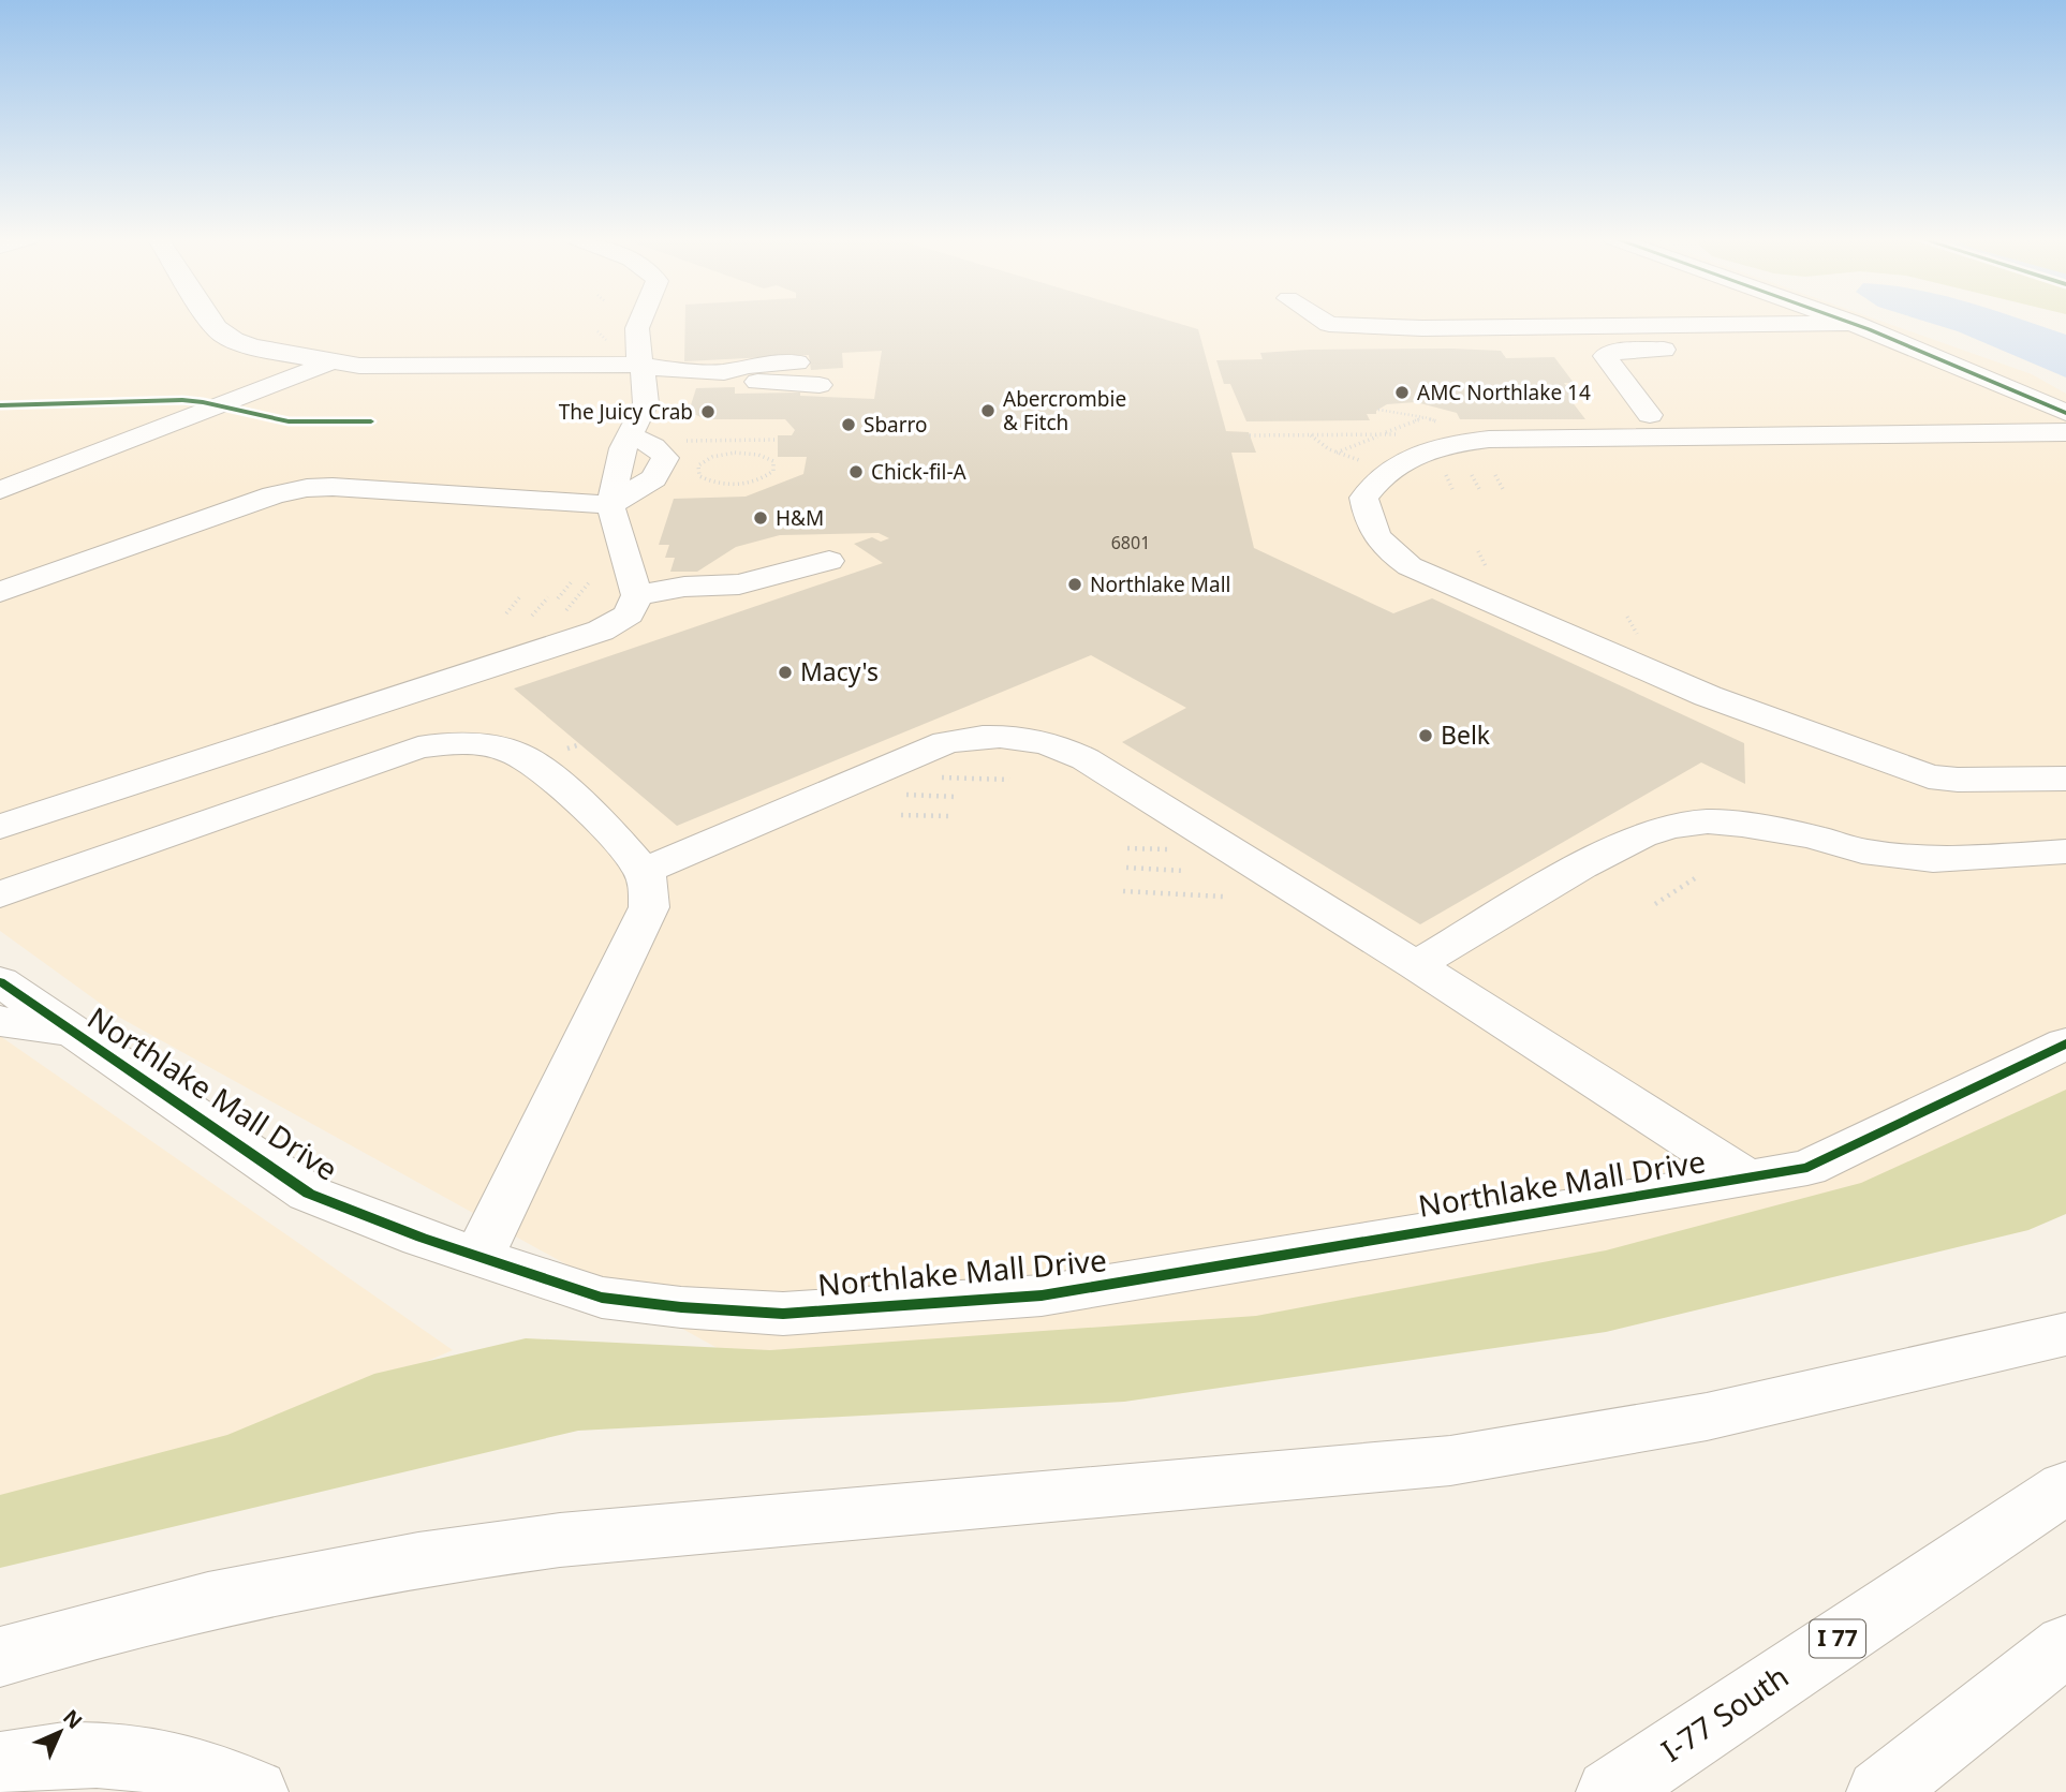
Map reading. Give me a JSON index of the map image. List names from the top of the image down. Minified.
{"streets":{"main road":["Northlake Mall Drive","I 77","I-77 South"]},"places":["AMC Northlake 14","Abercrombie & Fitch","The Juicy Crab","Sbarro","Chick-fil-A","H&M","Northlake Mall","Macy's","Belk"],"house_numbers":["6801"],"north":"top right"}
